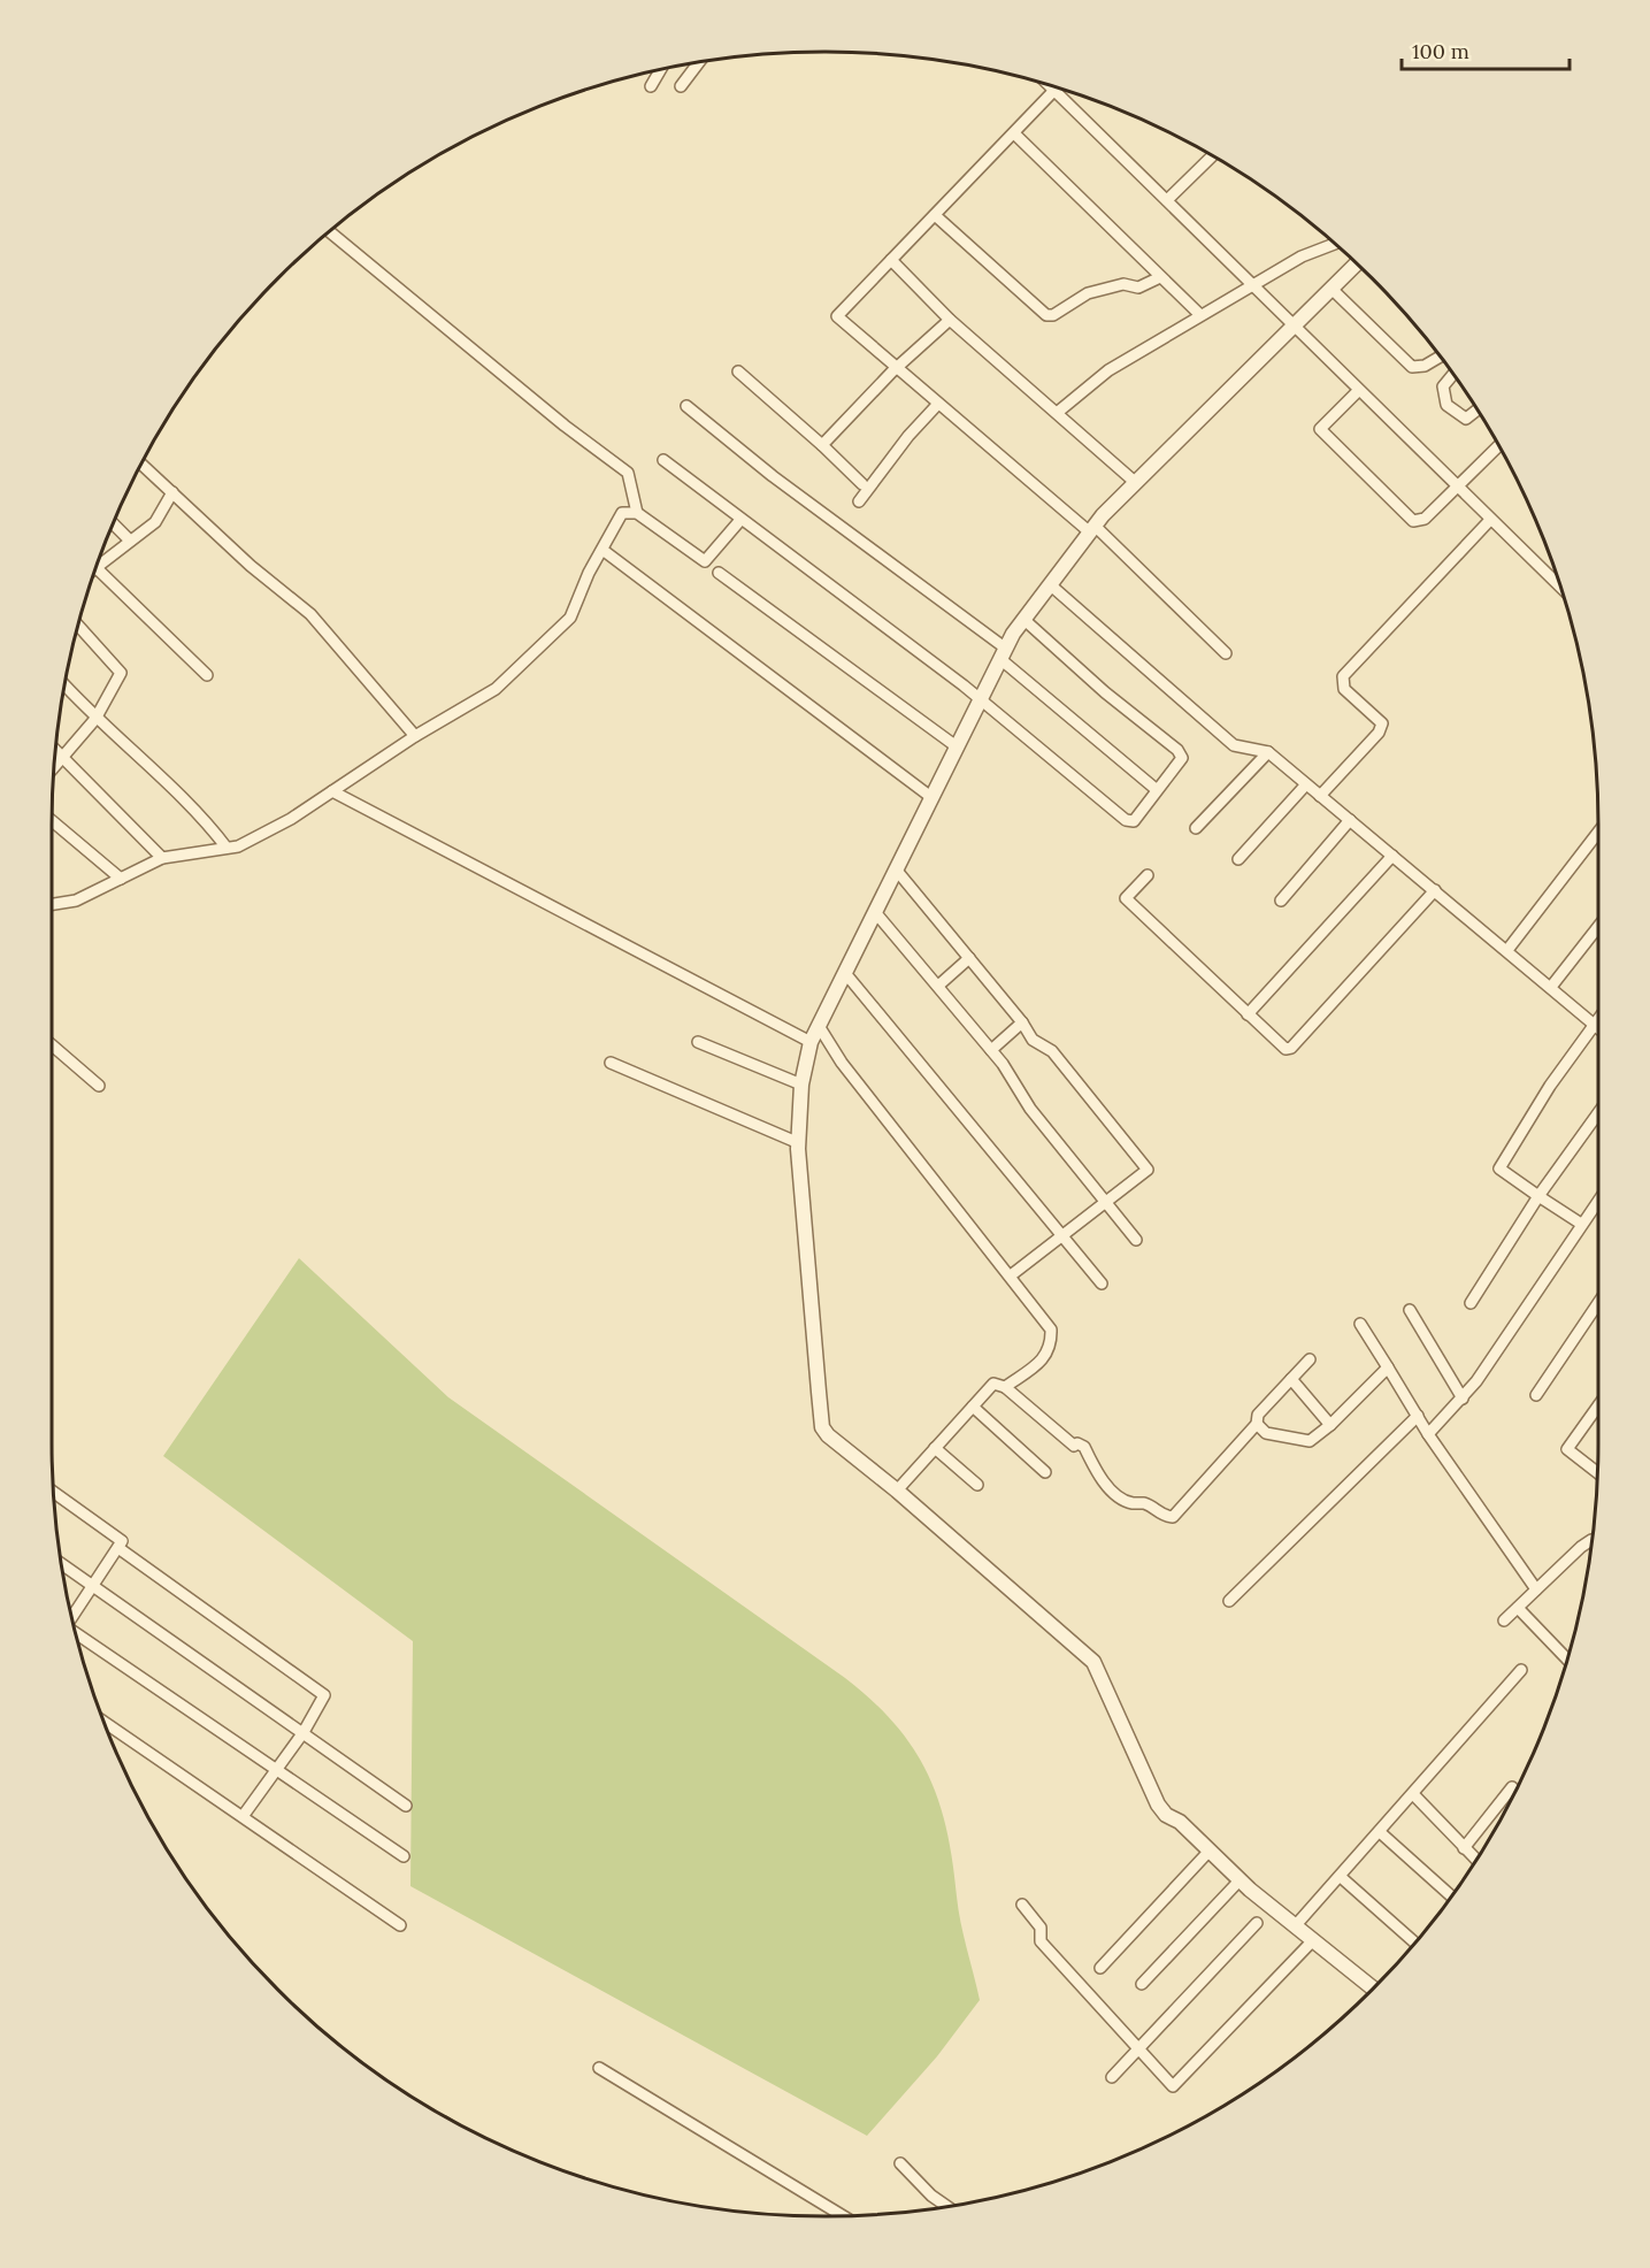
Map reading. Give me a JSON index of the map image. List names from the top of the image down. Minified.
{"scale_bar":"100 m"}
